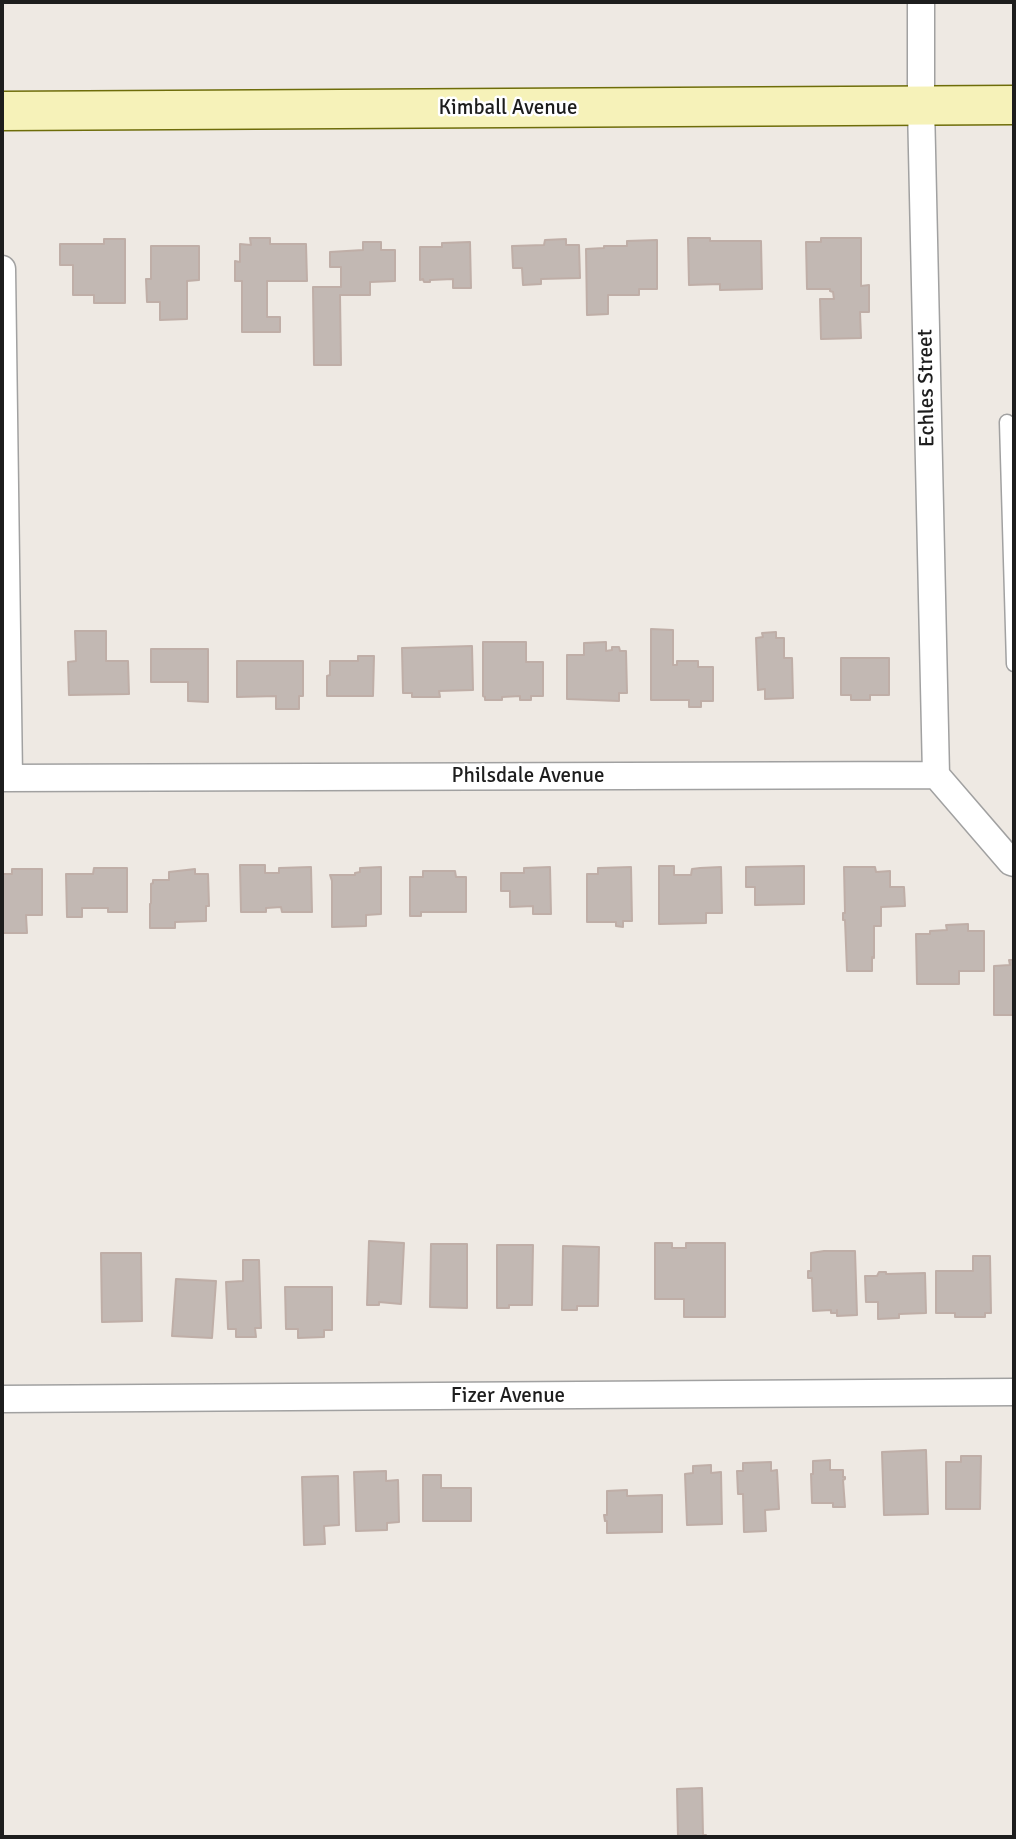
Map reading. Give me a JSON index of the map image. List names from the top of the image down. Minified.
{"streets":{"main road":["Kimball Avenue"],"street":["Echles Street","Philsdale Avenue","Fizer Avenue"]},"crossings":[["Kimball Avenue","Echles Street"],["Echles Street","Philsdale Avenue"]]}
